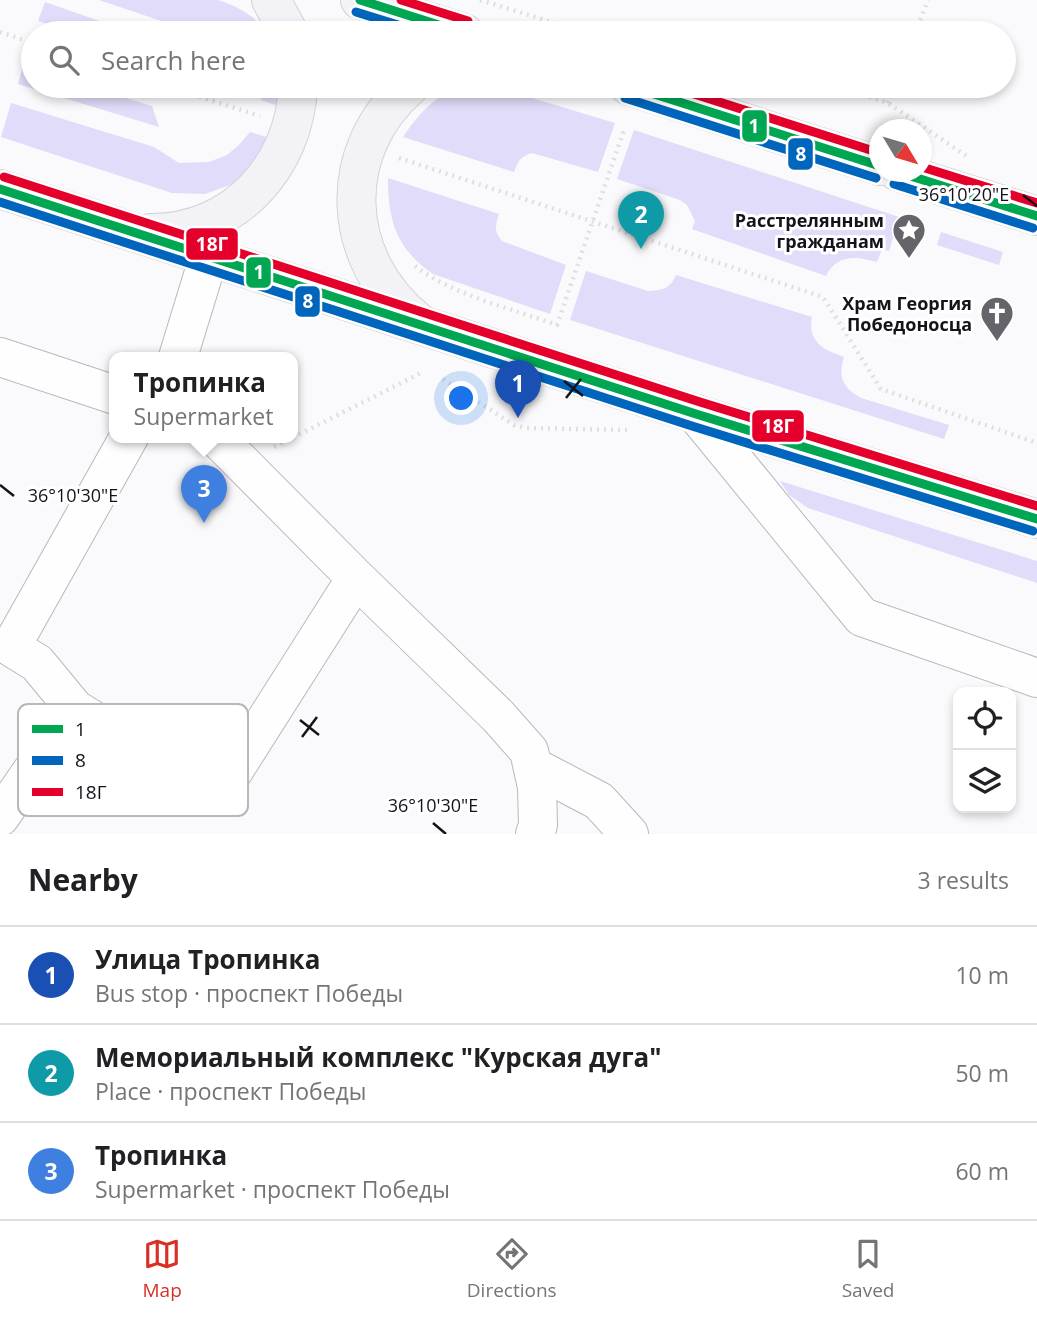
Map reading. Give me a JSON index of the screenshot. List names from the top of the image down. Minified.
{"places":{"place":["Расстрелянным гражданам"],"church":["Храм Георгия Победоносца"]},"lines":["transit line 1","transit line 18Г","transit line 8"],"legend":["1","8","18Г"],"north":"bottom right","page":{"search":"Search here","pins":["2","1","3"],"popup":["Тропинка","Supermarket"],"heading":["Nearby","3 results"],"list":[{"mark":"1","name":"Улица Тропинка","note":"Bus stop · проспект Победы","value":"10 m"},{"mark":"2","name":"Мемориальный комплекс \"Курская дуга\"","note":"Place · проспект Победы","value":"50 m"},{"mark":"3","name":"Тропинка","note":"Supermarket · проспект Победы","value":"60 m"}],"nav":["Map","Directions","Saved"]},"coordinates":["36°10'20\"E","36°10'30\"E"]}
